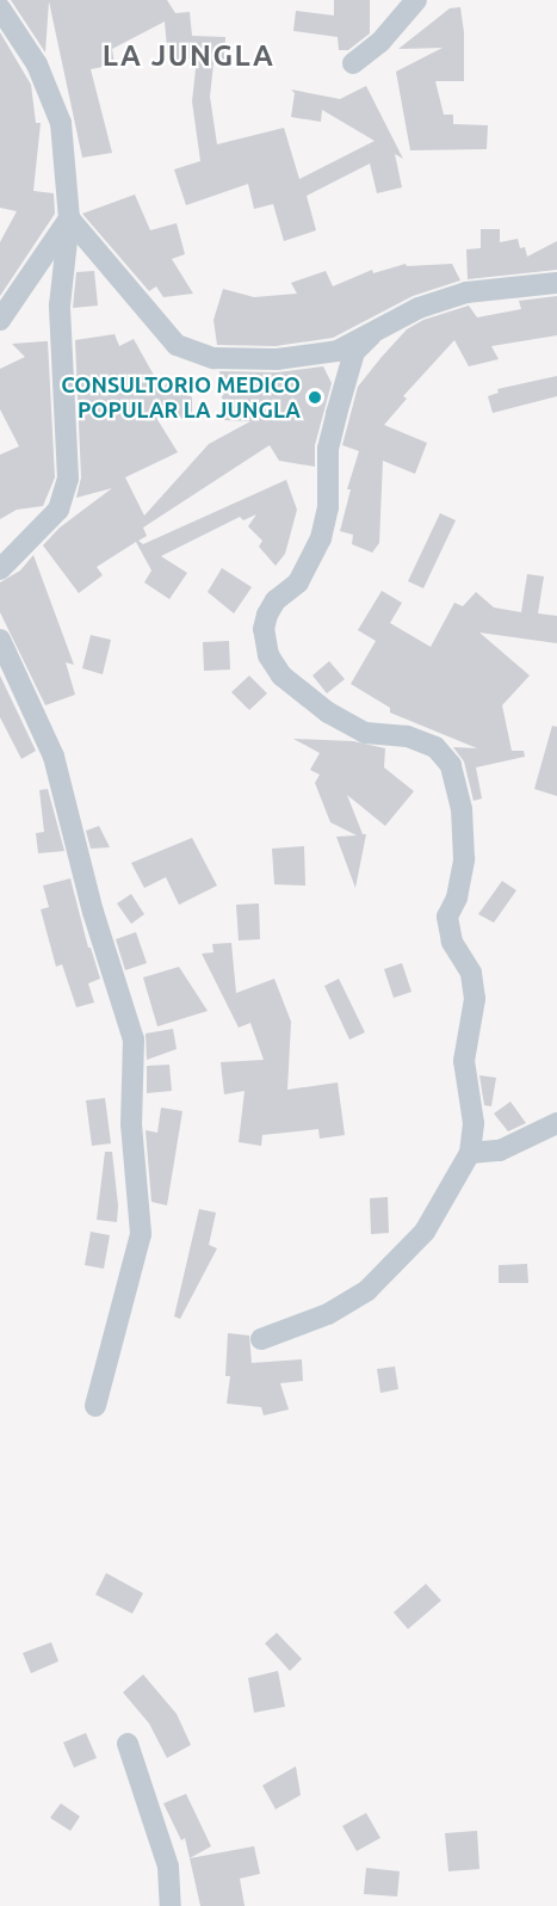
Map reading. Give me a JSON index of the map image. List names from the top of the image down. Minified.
{"districts":["LA JUNGLA"],"places":["CONSULTORIO MEDICO POPULAR LA JUNGLA"]}
